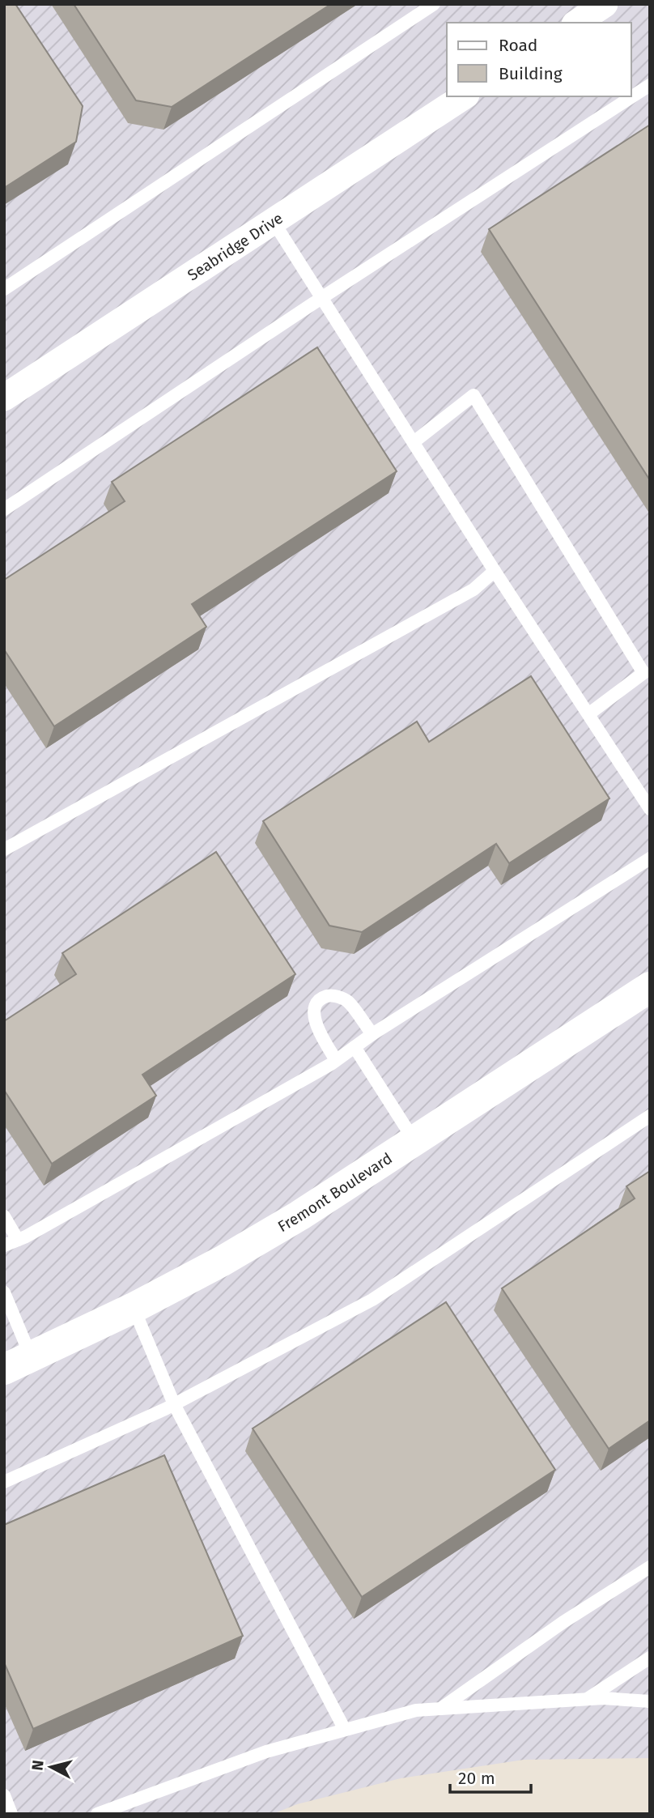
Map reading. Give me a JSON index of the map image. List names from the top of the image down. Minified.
{"streets":{"main road":["Fremont Boulevard"],"street":["Seabridge Drive"]},"legend":["Road","Building"],"scale_bar":"20 m","north":"left"}
